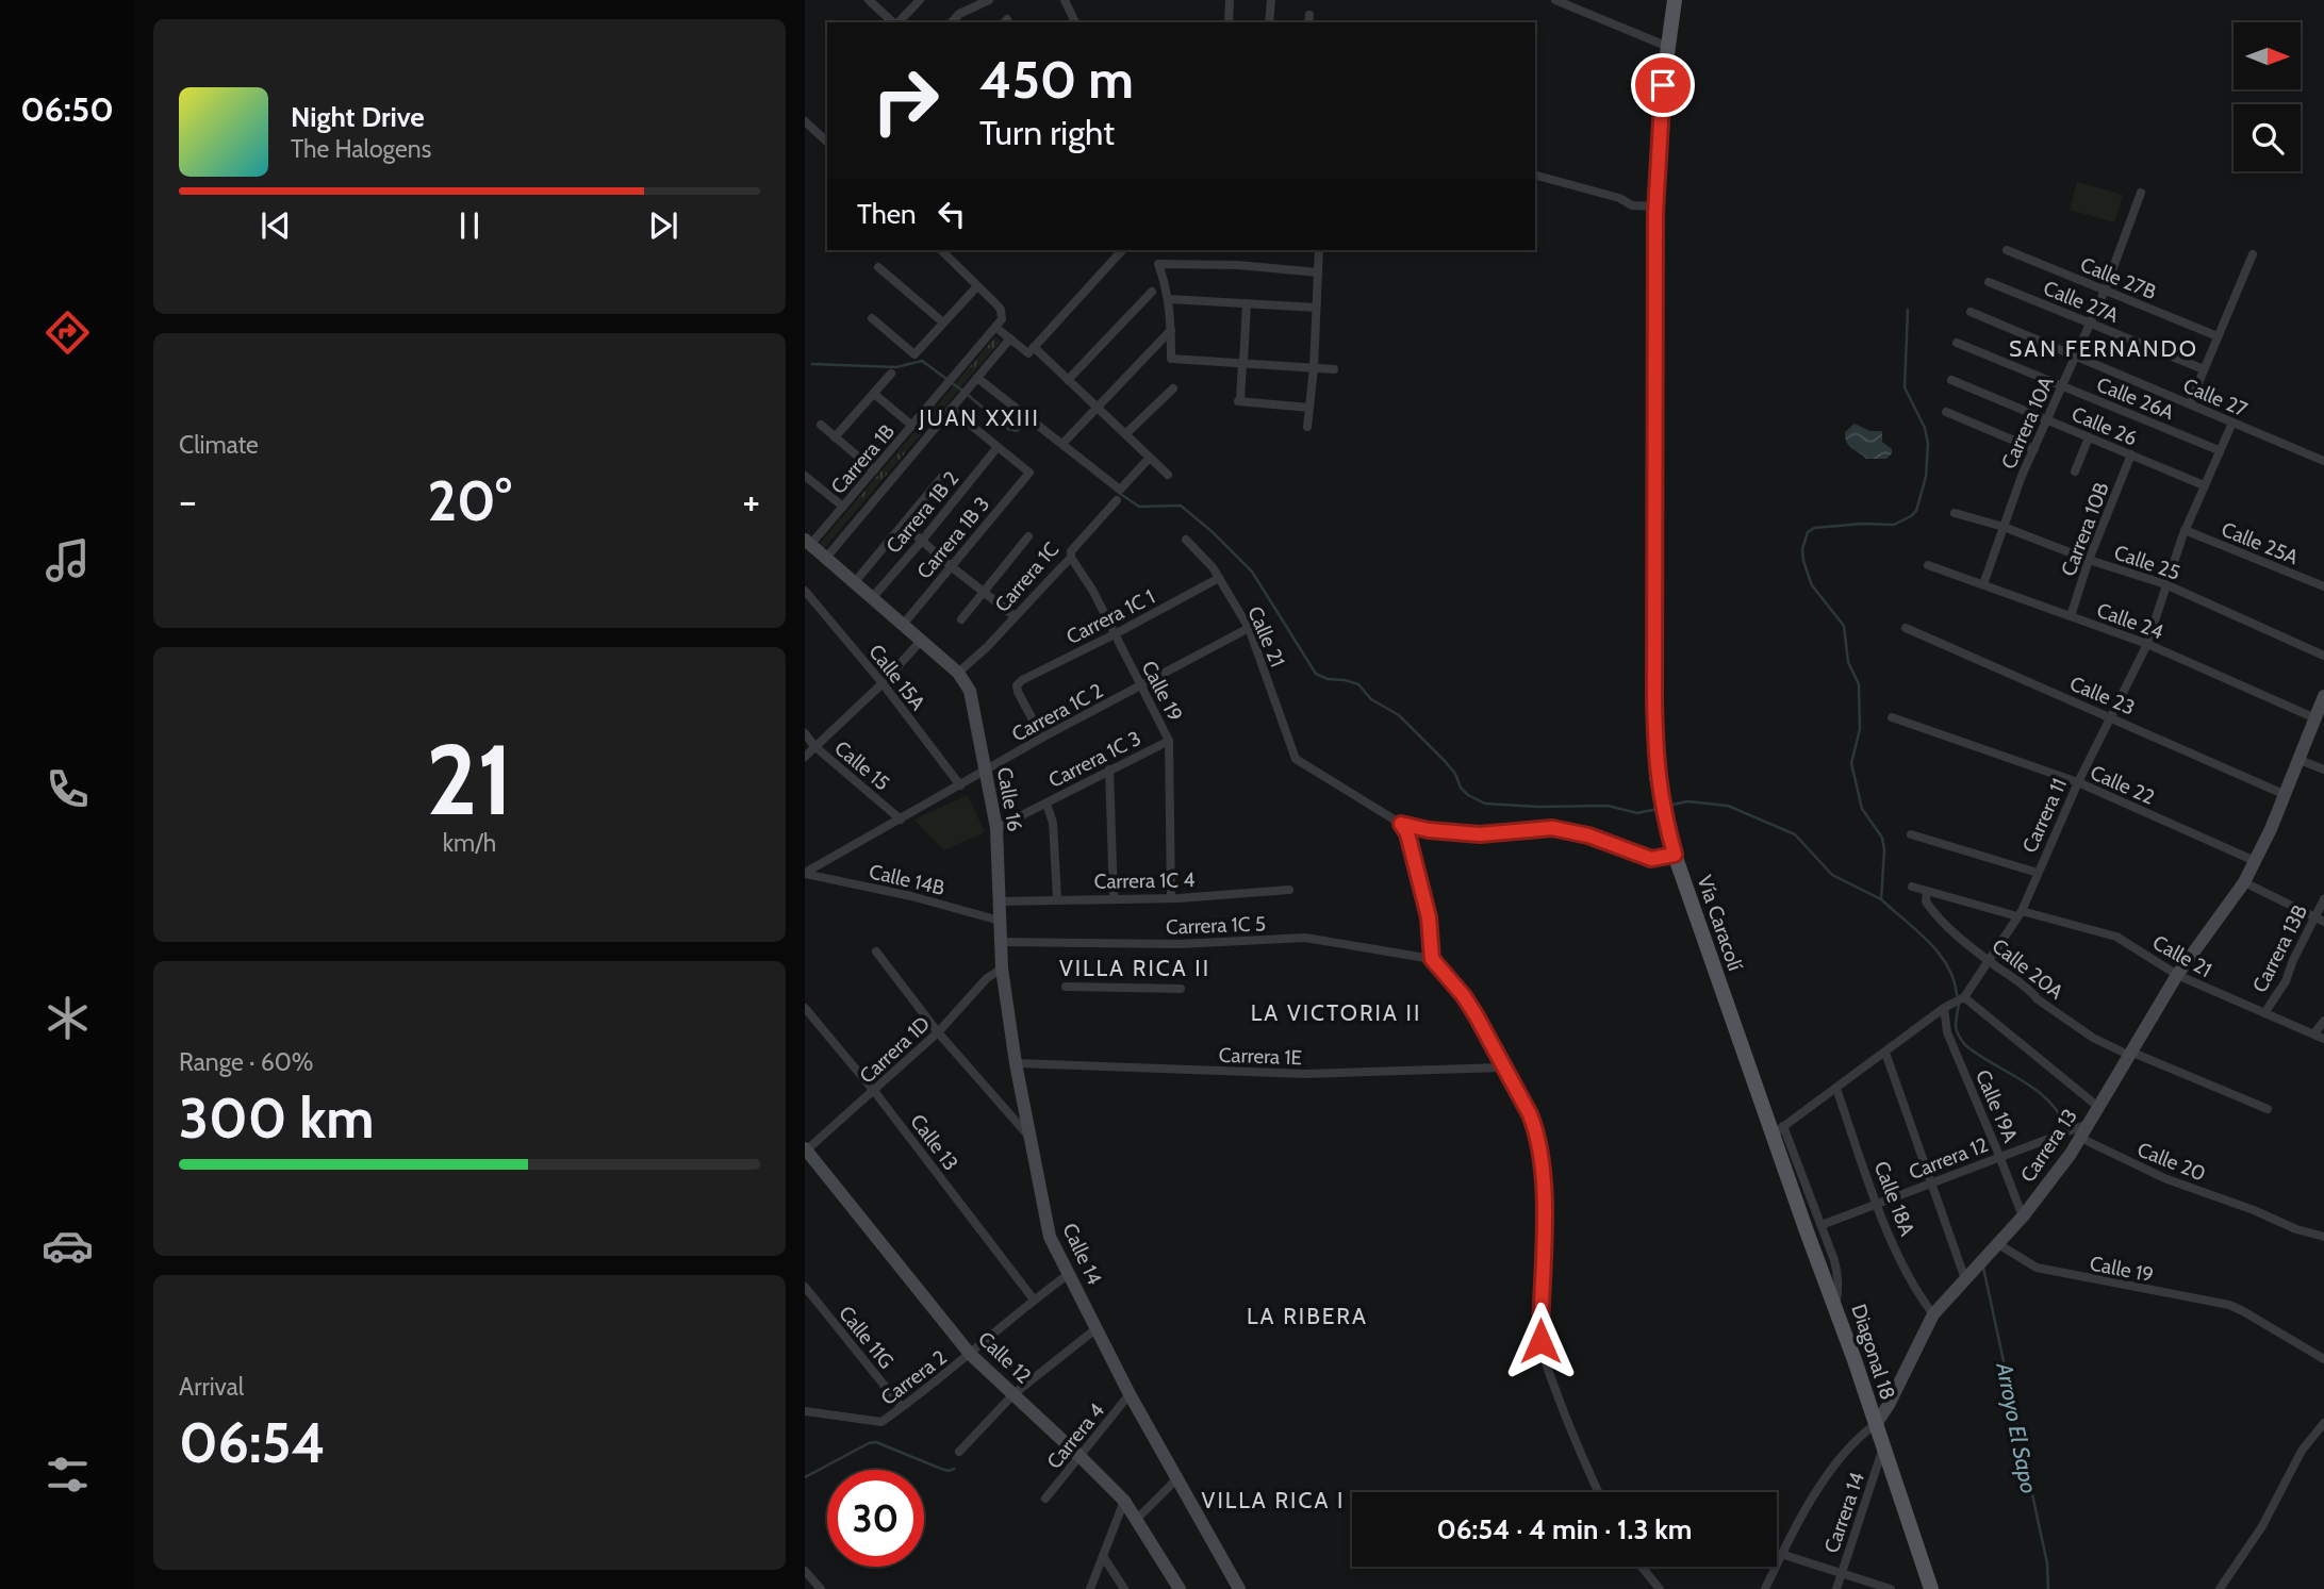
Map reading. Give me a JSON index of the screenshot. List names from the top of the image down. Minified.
{"streets":{"main road":["Vía Caracolí","Diagonal 18"],"street":["Calle 27B","Calle 27A","Calle 27","Calle 26A","Carrera 10A","Calle 26","Carrera 1B","Carrera 1B 2","Carrera 10B","Carrera 1B 3","Calle 25A","Calle 25","Carrera 1C","Carrera 1C 1","Calle 24","Calle 21","Calle 15A","Calle 19","Calle 23","Carrera 1C 2","Carrera 1C 3","Calle 15","Calle 22","Calle 16","Carrera 11","Calle 14B","Carrera 1C 4","Carrera 1C 5","Carrera 13B","Calle 20A","Carrera 1D","Carrera 1E","Calle 19A","Calle 13","Carrera 13","Carrera 12","Calle 20","Calle 18A","Calle 14","Calle 11G","Calle 12","Carrera 2","Carrera 4","Carrera 14"]},"crossings":[["Calle 27B","Carrera 10A"],["Calle 27A","Carrera 10A"],["Calle 27","Carrera 10A"],["Calle 27","Carrera 11"],["Calle 26A","Carrera 10A"],["Calle 26A","Carrera 11"],["Carrera 10A","Calle 26"],["Carrera 10A","Calle 25"],["Carrera 10A","Calle 24"],["Calle 26","Carrera 10B"],["Calle 26","Carrera 11"],["Carrera 1B","Calle 16"],["Carrera 1B 2","Carrera 1B 3"],["Carrera 1B 2","Calle 16"],["Carrera 10B","Calle 25"],["Carrera 10B","Calle 24"],["Carrera 1B 3","Calle 16"],["Calle 25A","Carrera 11"],["Calle 25","Carrera 11"],["Carrera 1C","Calle 19"],["Carrera 1C","Calle 16"],["Carrera 1C 1","Calle 21"],["Carrera 1C 1","Calle 19"],["Carrera 1C 1","Carrera 1C 2"],["Calle 24","Carrera 11"],["Calle 24","Carrera 13"],["Calle 21","Carrera 1C 2"],["Calle 21","Carrera 11"],["Calle 21","Carrera 13B"],["Calle 21","Calle 20A"],["Calle 21","Carrera 13"],["Calle 15A","Carrera 1C 2"],["Calle 19","Carrera 1C 2"],["Calle 19","Carrera 1C 3"],["Calle 19","Carrera 1C 4"],["Calle 19","Carrera 13"],["Calle 23","Carrera 11"],["Calle 23","Carrera 13"],["Carrera 1C 2","Calle 15"],["Carrera 1C 2","Calle 16"],["Carrera 1C 2","Calle 14B"],["Carrera 1C 3","Calle 16"],["Calle 22","Carrera 11"],["Calle 22","Carrera 13"],["Calle 16","Calle 14B"],["Calle 16","Carrera 1C 4"],["Calle 16","Carrera 1C 5"],["Calle 16","Carrera 1D"],["Calle 16","Carrera 1E"],["Calle 16","Calle 14"],["Carrera 11","Vía Caracolí"],["Carrera 11","Calle 20A"],["Carrera 11","Calle 19A"],["Carrera 11","Calle 18A"],["Carrera 11","Diagonal 18"],["Vía Caracolí","Diagonal 18"],["Calle 20A","Carrera 13"],["Carrera 1D","Calle 13"],["Carrera 1D","Calle 12"],["Calle 19A","Carrera 13"],["Calle 19A","Carrera 12"],["Calle 13","Carrera 2"],["Carrera 13","Carrera 12"],["Carrera 13","Calle 20"],["Carrera 13","Calle 18A"],["Carrera 13","Diagonal 18"],["Carrera 12","Calle 20"],["Carrera 12","Calle 18A"],["Carrera 12","Diagonal 18"],["Calle 14","Carrera 2"],["Calle 14","Carrera 4"],["Calle 11G","Carrera 2"],["Diagonal 18","Carrera 14"],["Calle 12","Carrera 2"],["Calle 12","Carrera 4"]],"districts":["SAN FERNANDO","JUAN XXIII","VILLA RICA II","LA VICTORIA II","LA RIBERA","VILLA RICA I"],"water":["Arroyo El Sapo"],"north":"right","page":{"tabs":"06:50","turn":["450 m","Turn right"],"song":["Night Drive","The Halogens"],"then":"Then","tile":["Climate",["21","km/h"],["Range · 60%","300 km"],["Arrival","06:54"]],"heat":["−","20°","+"],"limit":"30","trip":"06:54 · 4 min · 1.3 km"}}
